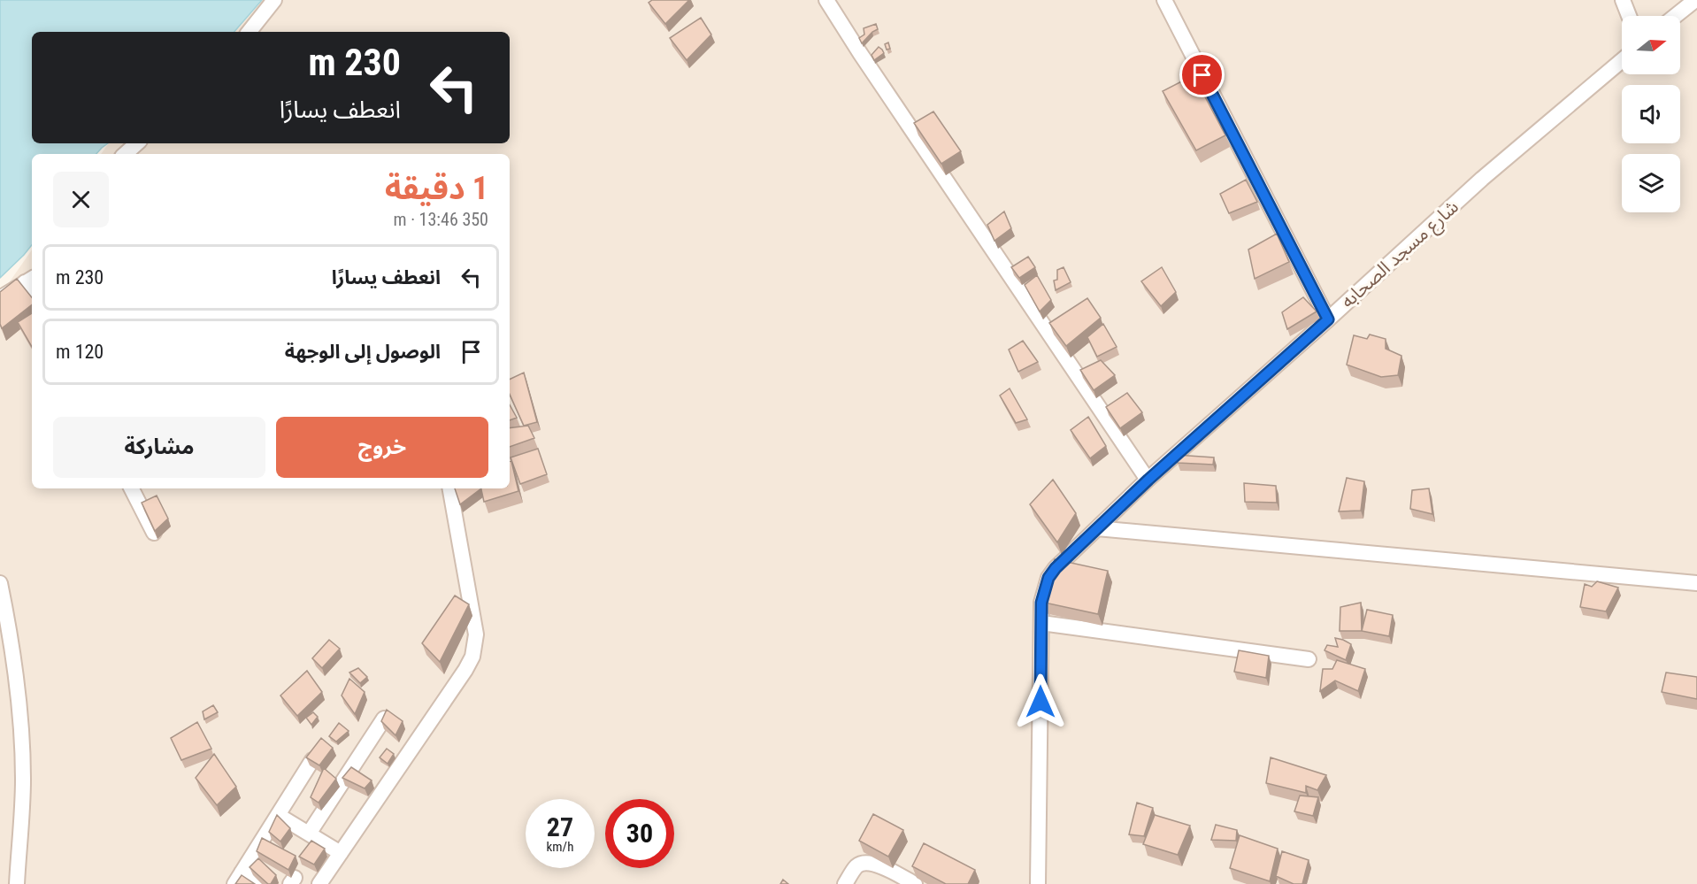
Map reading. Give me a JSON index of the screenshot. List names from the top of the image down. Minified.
{"streets":{"street":["شارع مسجد الصحابه"]},"north":"right","page":{"turn":["230 m","انعطف يسارًا"],"heading":["1 دقيقة","350 m · 13:46"],"list":[{"name":"انعطف يسارًا","value":"230 m"},{"name":"الوصول إلى الوجهة","value":"120 m"}],"buttons":["خروج","مشاركة"],"speed":"27 km/h","limit":"30"}}
